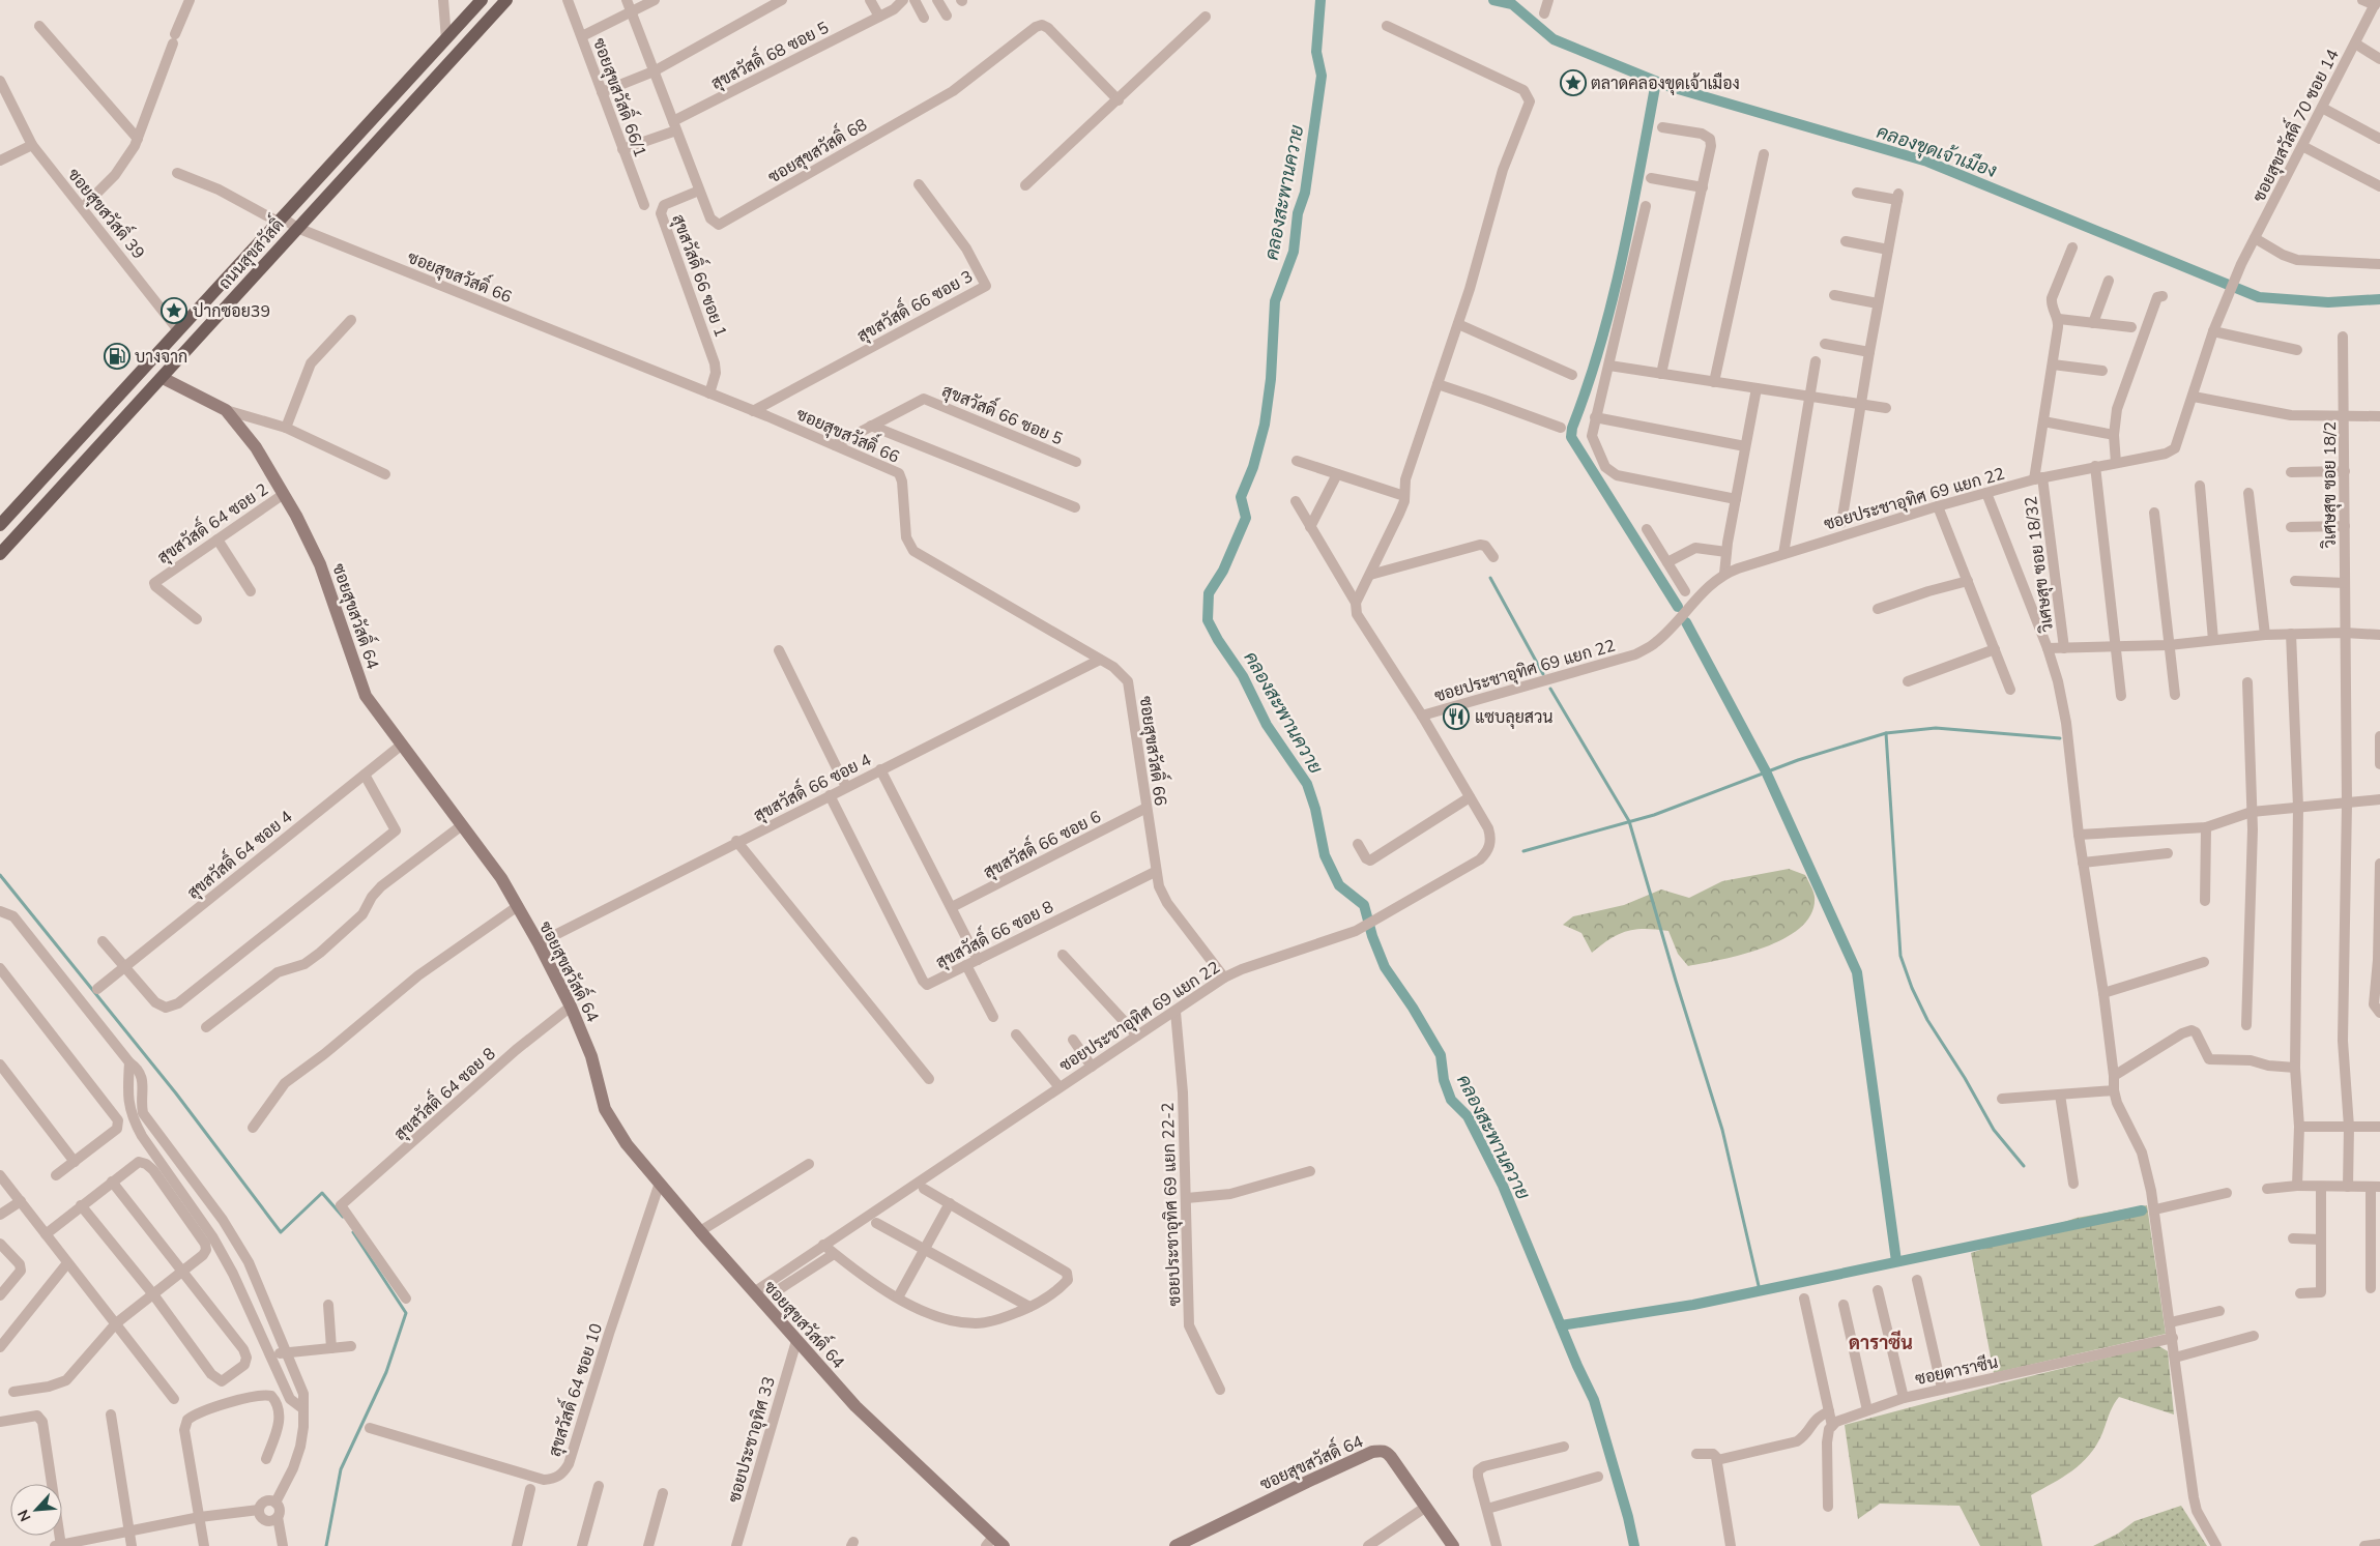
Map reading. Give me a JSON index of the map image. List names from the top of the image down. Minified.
{"streets":{"main road":["ถนนสุขสวัสดิ์"],"street":["สุขสวัสดิ์ 68 ซอย 5","ซอยสุขสวัสดิ์ 66/1","ซอยสุขสวัสดิ์ 70 ซอย 14","ซอยสุขสวัสดิ์ 68","ซอยสุขสวัสดิ์ 39","สุขสวัสดิ์ 66 ซอย 1","ซอยสุขสวัสดิ์ 66","สุขสวัสดิ์ 66 ซอย 3","สุขสวัสดิ์ 66 ซอย 5","วิเศษสุข ซอย 18/2","ซอยประชาอุทิศ 69 แยก 22","สุขสวัสดิ์ 64 ซอย 2","วิเศษสุข ซอย 18/32","ซอยสุขสวัสดิ์ 64","สุขสวัสดิ์ 66 ซอย 4","สุขสวัสดิ์ 66 ซอย 6","สุขสวัสดิ์ 64 ซอย 4","สุขสวัสดิ์ 66 ซอย 8","สุขสวัสดิ์ 64 ซอย 8","ซอยประชาอุทิศ 69 แยก 22-2","ซอยดาราซีน","สุขสวัสดิ์ 64 ซอย 10","ซอยประชาอุทิศ 33"]},"crossings":[["สุขสวัสดิ์ 68 ซอย 5","ซอยสุขสวัสดิ์ 66/1"],["สุขสวัสดิ์ 68 ซอย 5","ซอยสุขสวัสดิ์ 68"],["ซอยสุขสวัสดิ์ 70 ซอย 14","ซอยประชาอุทิศ 69 แยก 22"],["ซอยสุขสวัสดิ์ 68","สุขสวัสดิ์ 66 ซอย 1"],["ซอยสุขสวัสดิ์ 39","ถนนสุขสวัสดิ์"],["ถนนสุขสวัสดิ์","ซอยสุขสวัสดิ์ 66"],["ถนนสุขสวัสดิ์","ซอยสุขสวัสดิ์ 64"],["สุขสวัสดิ์ 66 ซอย 1","ซอยสุขสวัสดิ์ 66"],["ซอยสุขสวัสดิ์ 66","สุขสวัสดิ์ 66 ซอย 3"],["ซอยสุขสวัสดิ์ 66","สุขสวัสดิ์ 66 ซอย 5"],["ซอยสุขสวัสดิ์ 66","ซอยประชาอุทิศ 69 แยก 22"],["ซอยสุขสวัสดิ์ 66","สุขสวัสดิ์ 66 ซอย 4"],["ซอยสุขสวัสดิ์ 66","สุขสวัสดิ์ 66 ซอย 6"],["ซอยสุขสวัสดิ์ 66","สุขสวัสดิ์ 66 ซอย 8"],["ซอยประชาอุทิศ 69 แยก 22","วิเศษสุข ซอย 18/32"],["ซอยประชาอุทิศ 69 แยก 22","ซอยสุขสวัสดิ์ 64"],["ซอยประชาอุทิศ 69 แยก 22","ซอยประชาอุทิศ 69 แยก 22-2"],["สุขสวัสดิ์ 64 ซอย 2","ซอยสุขสวัสดิ์ 64"],["ซอยสุขสวัสดิ์ 64","สุขสวัสดิ์ 66 ซอย 4"],["ซอยสุขสวัสดิ์ 64","สุขสวัสดิ์ 64 ซอย 4"],["ซอยสุขสวัสดิ์ 64","สุขสวัสดิ์ 64 ซอย 8"],["ซอยสุขสวัสดิ์ 64","สุขสวัสดิ์ 64 ซอย 10"],["ซอยสุขสวัสดิ์ 64","ซอยประชาอุทิศ 33"],["สุขสวัสดิ์ 66 ซอย 4","สุขสวัสดิ์ 66 ซอย 8"]],"districts":["ดาราซีน"],"water":["คลองขุดเจ้าเมือง","คลองสะพานควาย"],"places":{"place":["ตลาดคลองขุดเจ้าเมือง","ปากซอย39"],"fuel station":["บางจาก"],"restaurant":["แซบลุยสวน"]},"north":"bottom left"}
